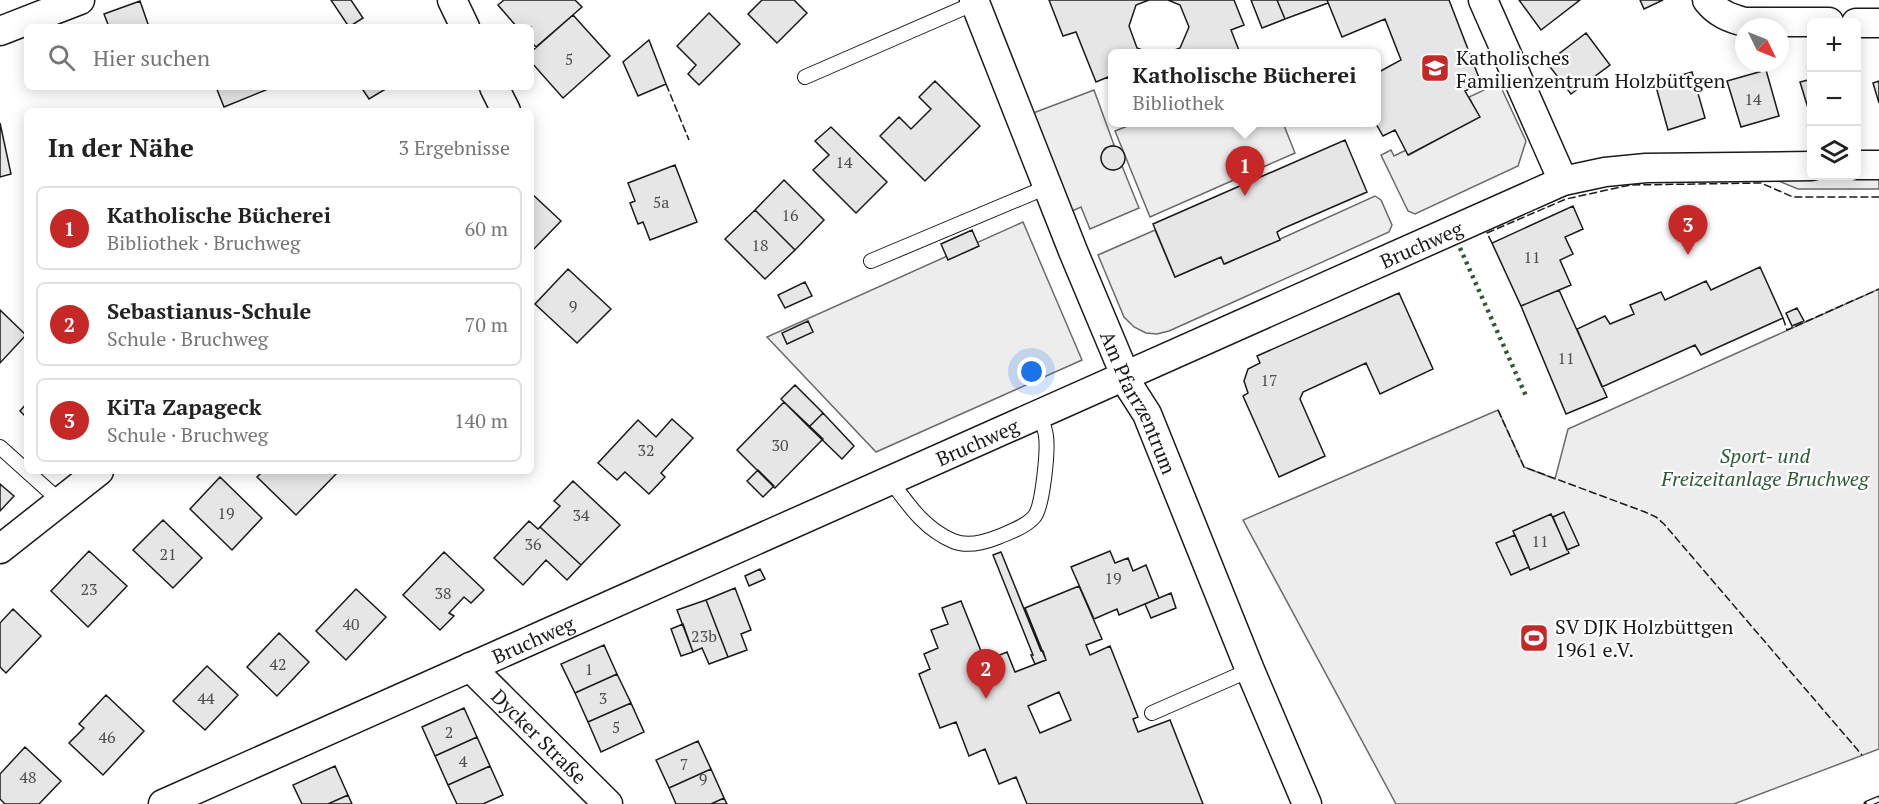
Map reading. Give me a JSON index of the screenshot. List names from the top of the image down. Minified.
{"streets":{"street":["Bruchweg","Am Pfarrzentrum","Dycker Straße"]},"crossings":[["Bruchweg","Am Pfarrzentrum"],["Bruchweg","Dycker Straße"]],"parks":["Sport- und Freizeitanlage Bruchweg"],"places":{"school or university":["Katholisches Familienzentrum Holzbüttgen"],"sports":["SV DJK Holzbüttgen 1961 e.V."]},"house_numbers":["5","14","14","5a","16","18","11","9","11","17","30","32","19","34","11","36","21","19","23","38","40","23b","42","1","44","3","5","2","46","4","7","48","9"],"north":"bottom right","page":{"map_buttons":["+","−"],"search":"Hier suchen","popup":["Katholische Bücherei","Bibliothek"],"heading":["In der Nähe","3 Ergebnisse"],"pins":["1","3","2"],"list":[{"mark":"1","name":"Katholische Bücherei","note":"Bibliothek · Bruchweg","value":"60 m"},{"mark":"2","name":"Sebastianus-Schule","note":"Schule · Bruchweg","value":"70 m"},{"mark":"3","name":"KiTa Zapageck","note":"Schule · Bruchweg","value":"140 m"}]}}
